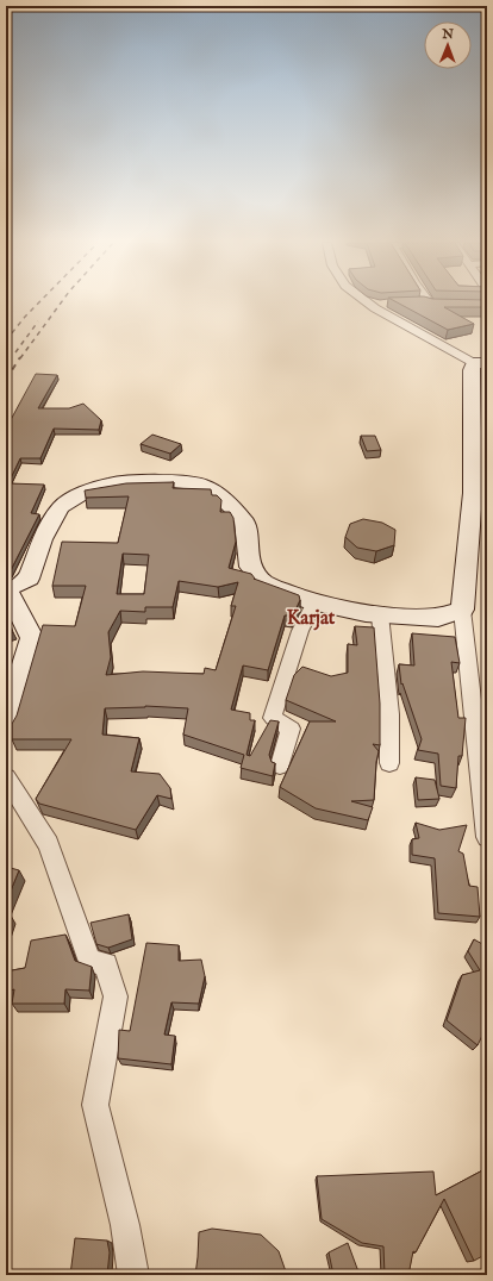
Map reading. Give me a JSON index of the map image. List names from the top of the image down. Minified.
{"districts":["Karjat"],"north":"top"}
